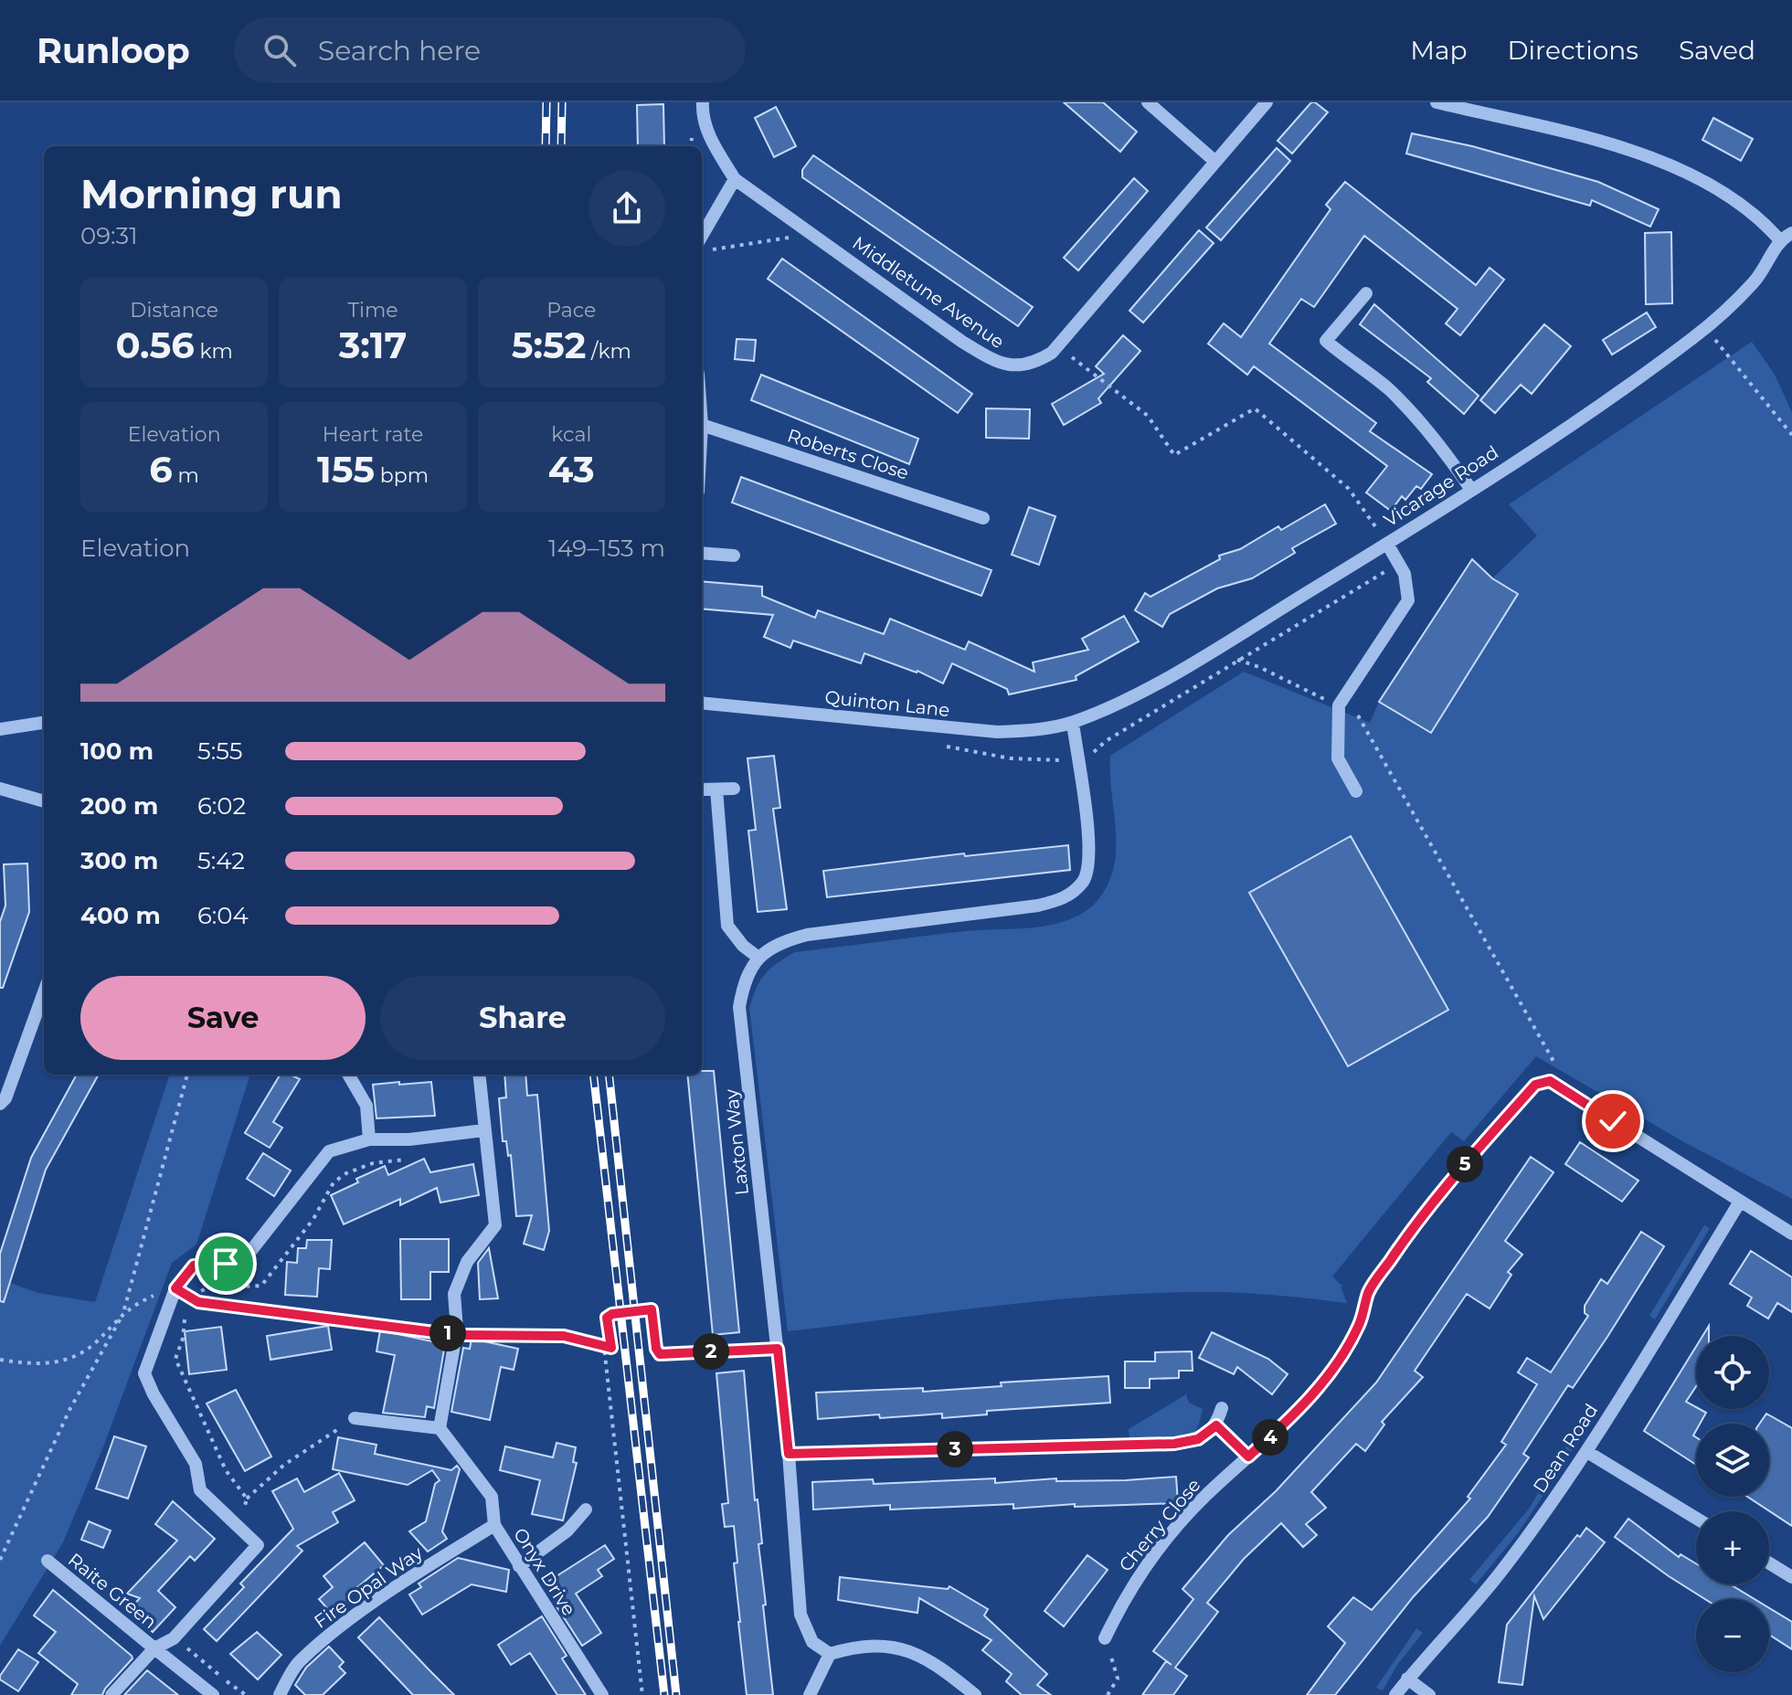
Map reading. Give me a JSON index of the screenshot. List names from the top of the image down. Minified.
{"streets":{"street":["Middletune Avenue","Roberts Close","Vicarage Road","Quinton Lane","Laxton Way","Dean Road","Cherry Close","Onyx Drive","Fire Opal Way","Raite Green"]},"crossings":[["Vicarage Road","Quinton Lane"],["Dean Road","Cherry Close"],["Onyx Drive","Fire Opal Way"]],"page":{"header":"Runloop","search":"Search here","nav":["Map","Directions","Saved"],"heading":["Morning run","09:31"],"stats":[["Distance","0.56 km"],["Time","3:17"],["Pace","5:52 /km"],["Elevation","6 m"],["Heart rate","155 bpm"],["kcal","43"]],"chart":["Elevation","149–153 m"],"list":[{"name":"100 m","note":"5:55"},{"name":"200 m","note":"6:02"},{"name":"300 m","note":"5:42"},{"name":"400 m","note":"6:04"}],"buttons":["Save","Share"],"pins":["5","1","2","4","3"],"map_buttons":["+","−"]}}
